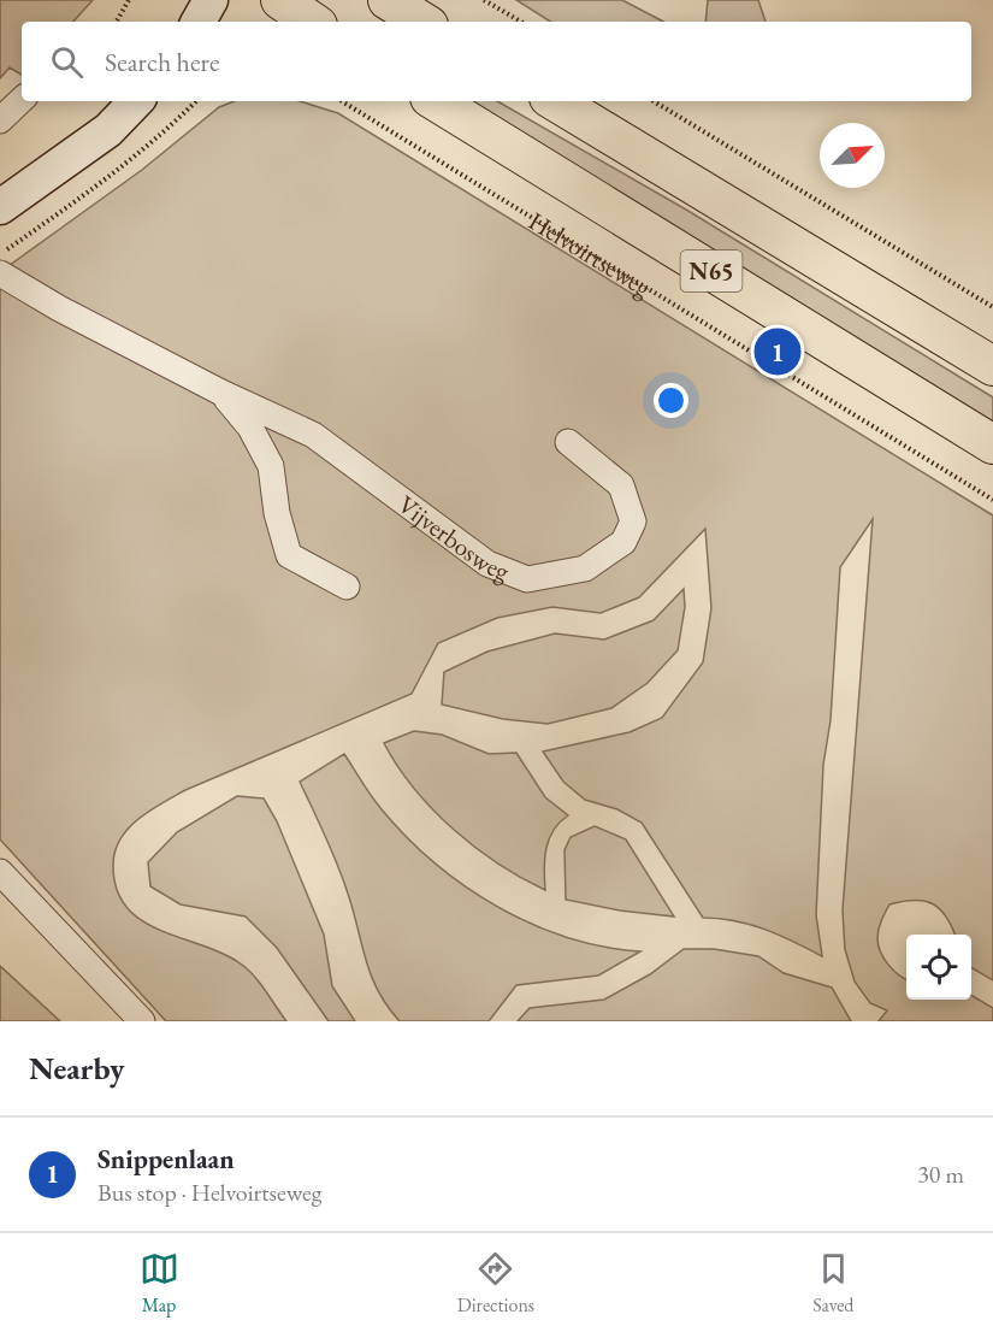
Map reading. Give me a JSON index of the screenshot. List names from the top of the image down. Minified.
{"streets":{"main road":["Helvoirtseweg","N65"],"street":["Vijverbosweg"]},"north":"top right","page":{"search":"Search here","pins":"1","heading":"Nearby","list":[{"mark":"1","name":"Snippenlaan","note":"Bus stop · Helvoirtseweg","value":"30 m"}],"nav":["Map","Directions","Saved"]}}
